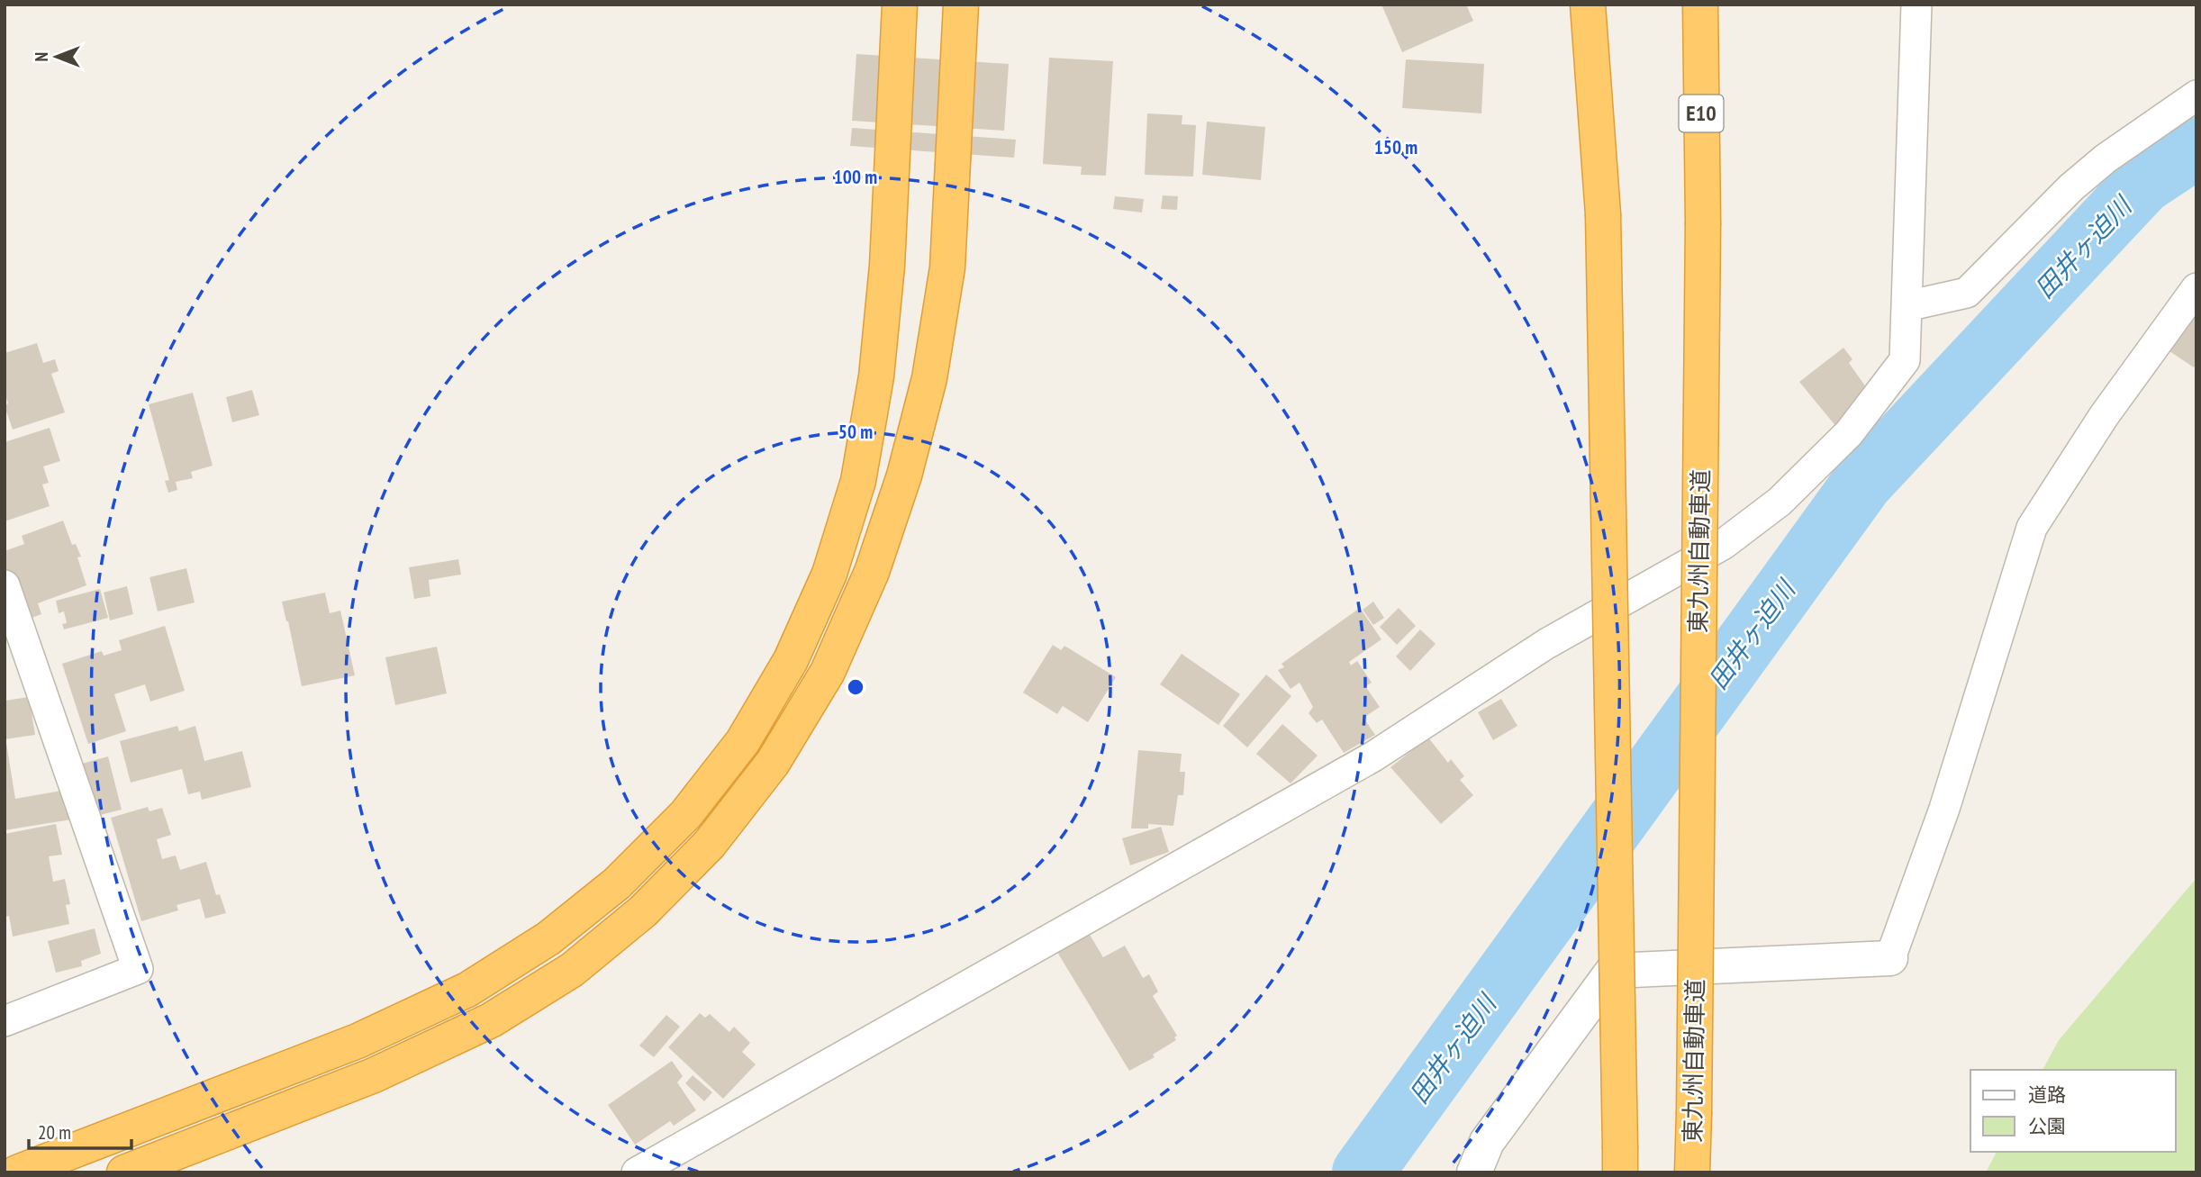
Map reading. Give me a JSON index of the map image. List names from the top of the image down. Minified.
{"streets":{"highway":["E10","東九州自動車道"]},"water":["田井ヶ迫川"],"legend":["道路","公園"],"scale_bar":"20 m","north":"left","rings":["150 m","100 m","50 m"]}
